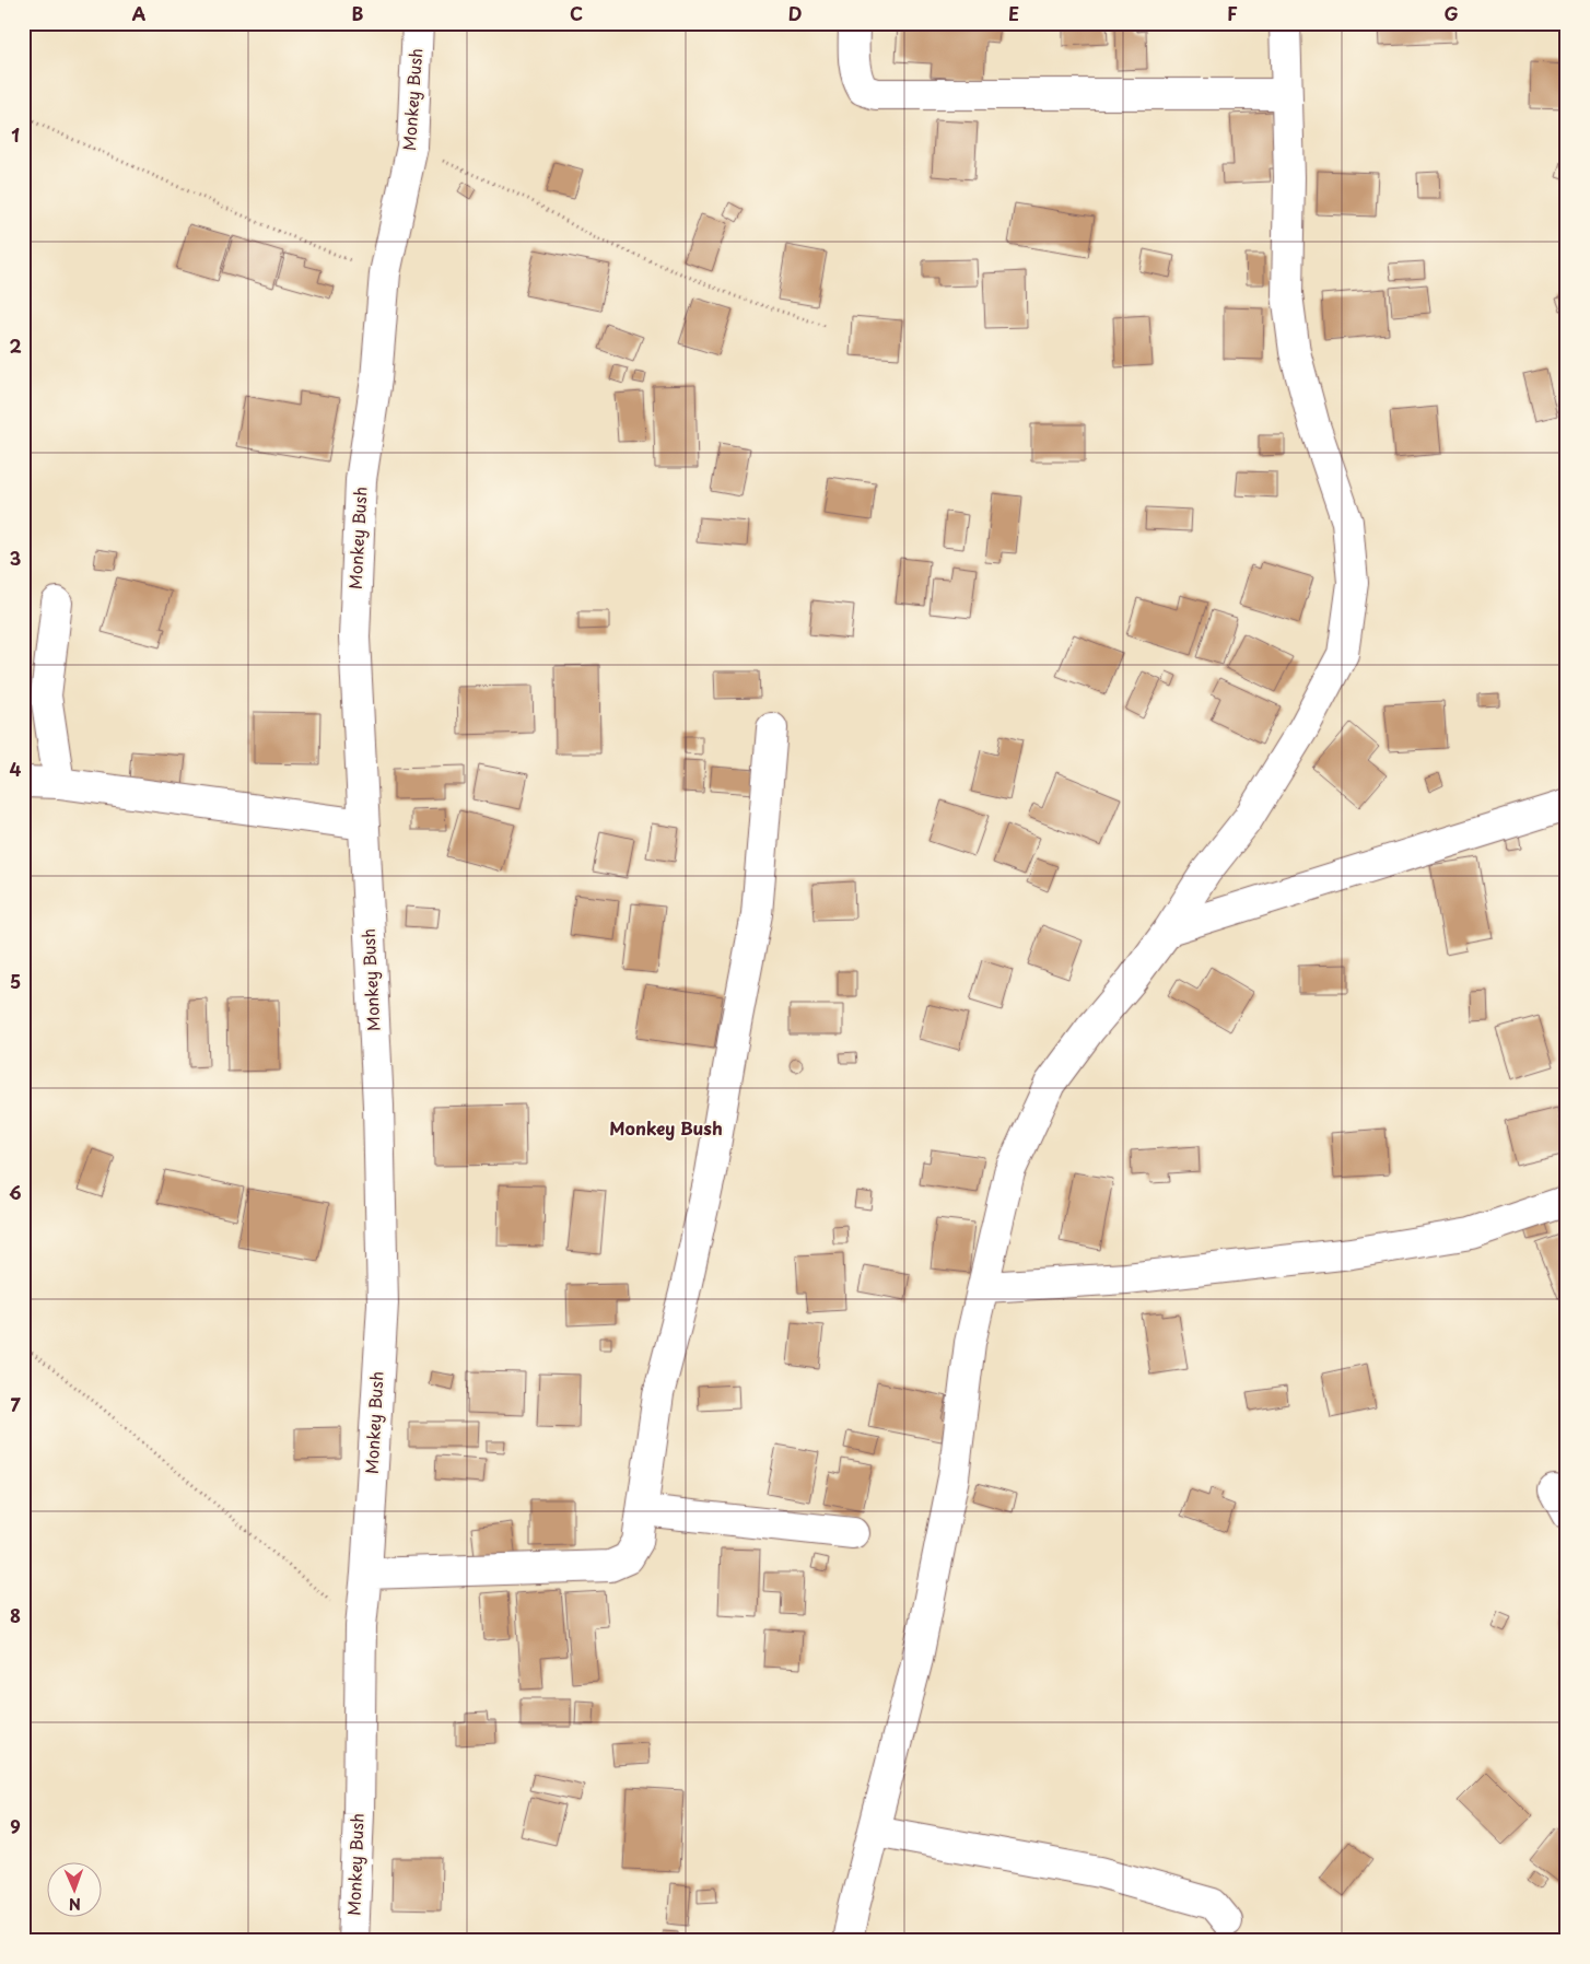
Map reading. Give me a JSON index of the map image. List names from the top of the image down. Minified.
{"streets":{"street":["Monkey Bush"]},"districts":["Monkey Bush"],"north":"bottom","grid":{"columns":["A","B","C","D","E","F","G"],"rows":["1","2","3","4","5","6","7","8","9"]}}
